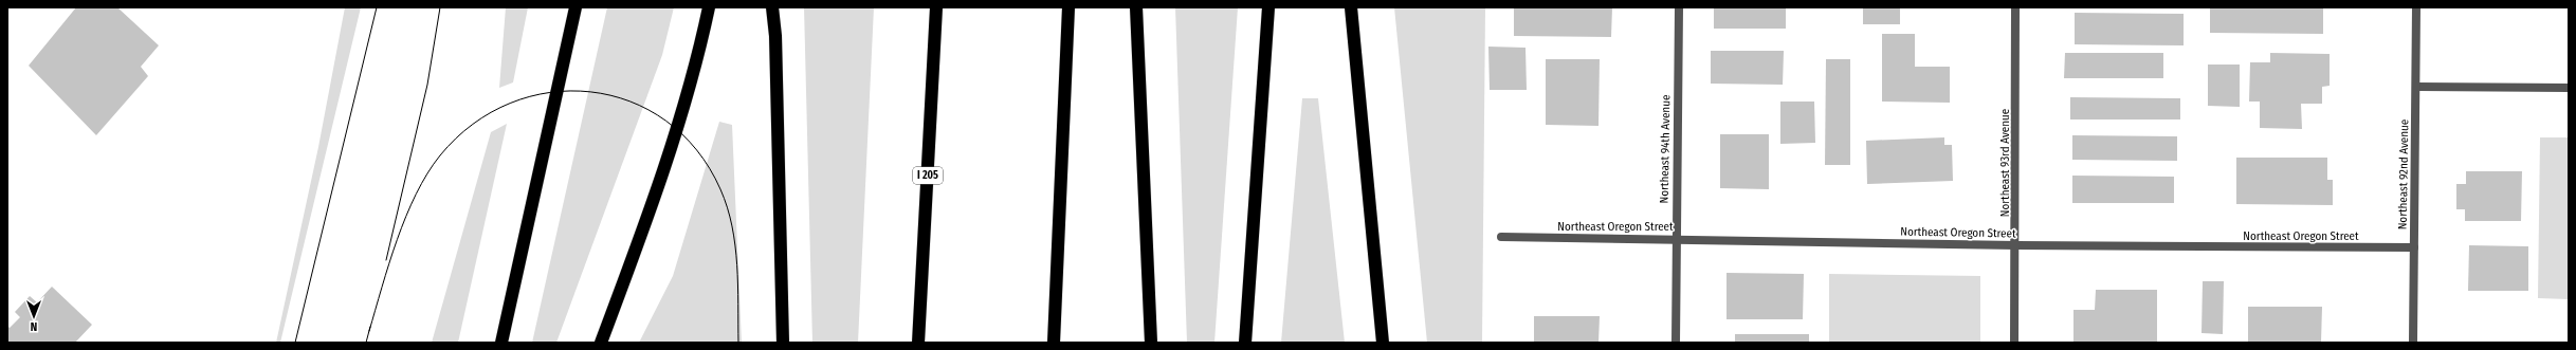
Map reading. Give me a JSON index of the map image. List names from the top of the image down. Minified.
{"streets":{"highway":["I 205"],"street":["Northeast 94th Avenue","Northeast 93rd Avenue","Northeast 92nd Avenue","Northeast Oregon Street"]},"crossings":[["Northeast 94th Avenue","Northeast Oregon Street"],["Northeast 93rd Avenue","Northeast Oregon Street"],["Northeast 92nd Avenue","Northeast Oregon Street"]],"north":"bottom"}
